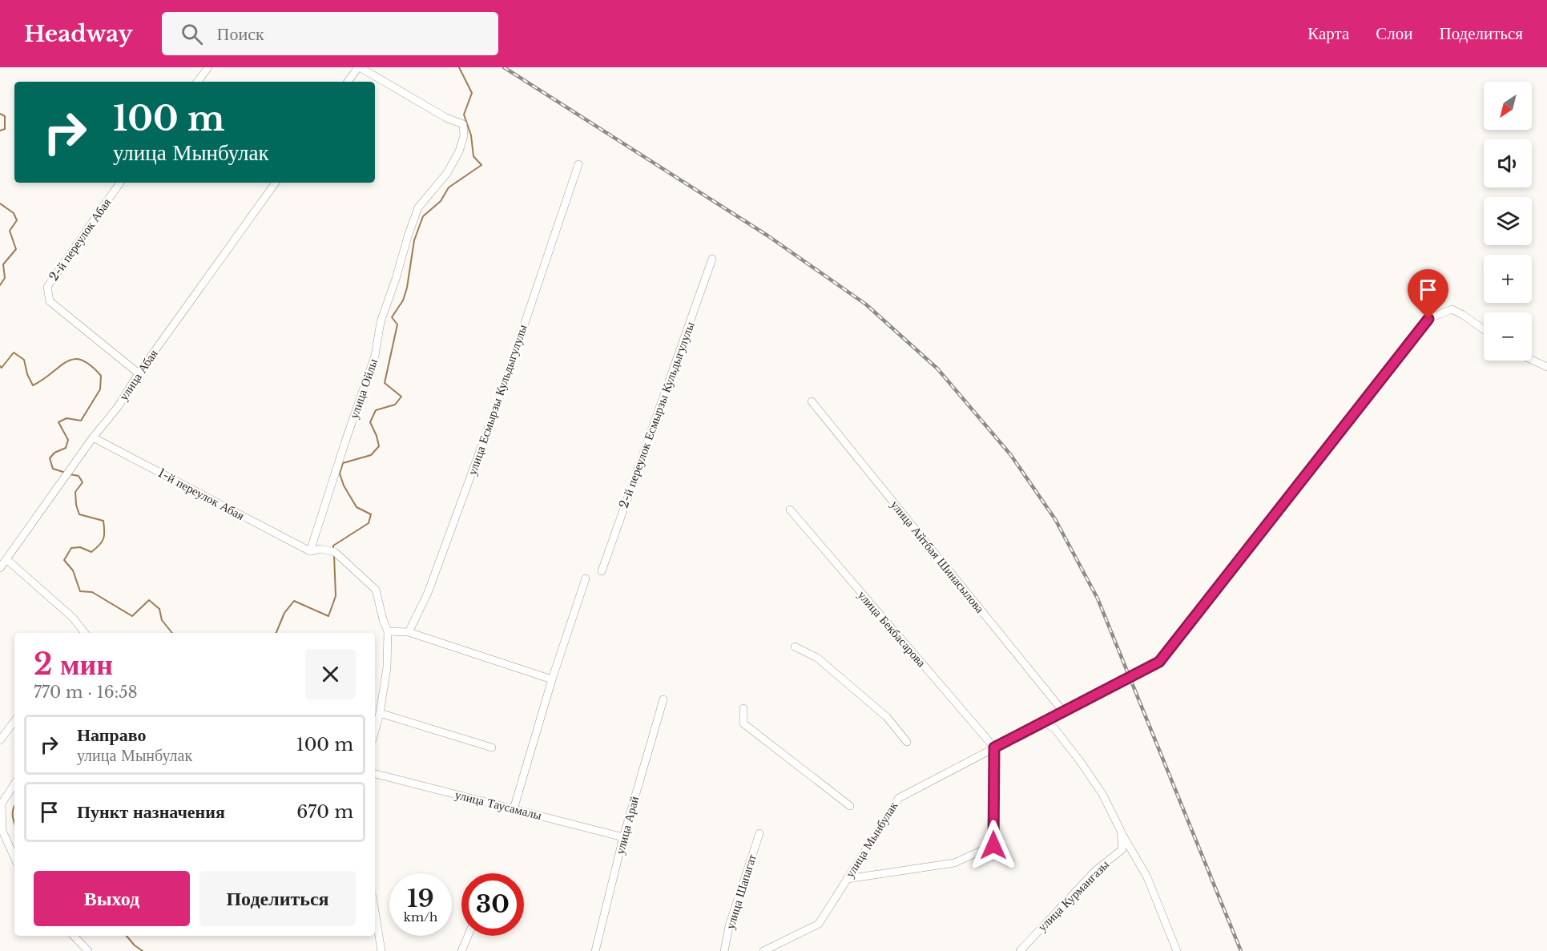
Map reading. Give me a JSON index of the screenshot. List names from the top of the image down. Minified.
{"streets":{"street":["2-й переулок Абая","улица Абая","улица Ойлы","улица Есмырзы Кульдыгулулы","2-й переулок Есмырзы Кульдыгулулы","1-й переулок Абая","улица Айтбая Шинасылова","улица Бекбасарова","улица Таусамалы","улица Арай","улица Мынбулак","улица Шапагат","улица Курмангазы"]},"crossings":[["2-й переулок Абая","улица Абая"],["улица Абая","1-й переулок Абая"],["улица Ойлы","1-й переулок Абая"],["улица Айтбая Шинасылова","улица Мынбулак"],["улица Бекбасарова","улица Мынбулак"],["улица Таусамалы","улица Арай"]],"north":"bottom left","page":{"header":"Headway","search":"Поиск","nav":["Карта","Слои","Поделиться"],"map_buttons":["+","−"],"turn":["100 m","улица Мынбулак"],"heading":["2 мин","770 m · 16:58"],"list":[{"name":"Направо","note":"улица Мынбулак","value":"100 m"},{"name":"Пункт назначения","value":"670 m"}],"buttons":["Выход","Поделиться"],"speed":"19 km/h","limit":"30"}}
